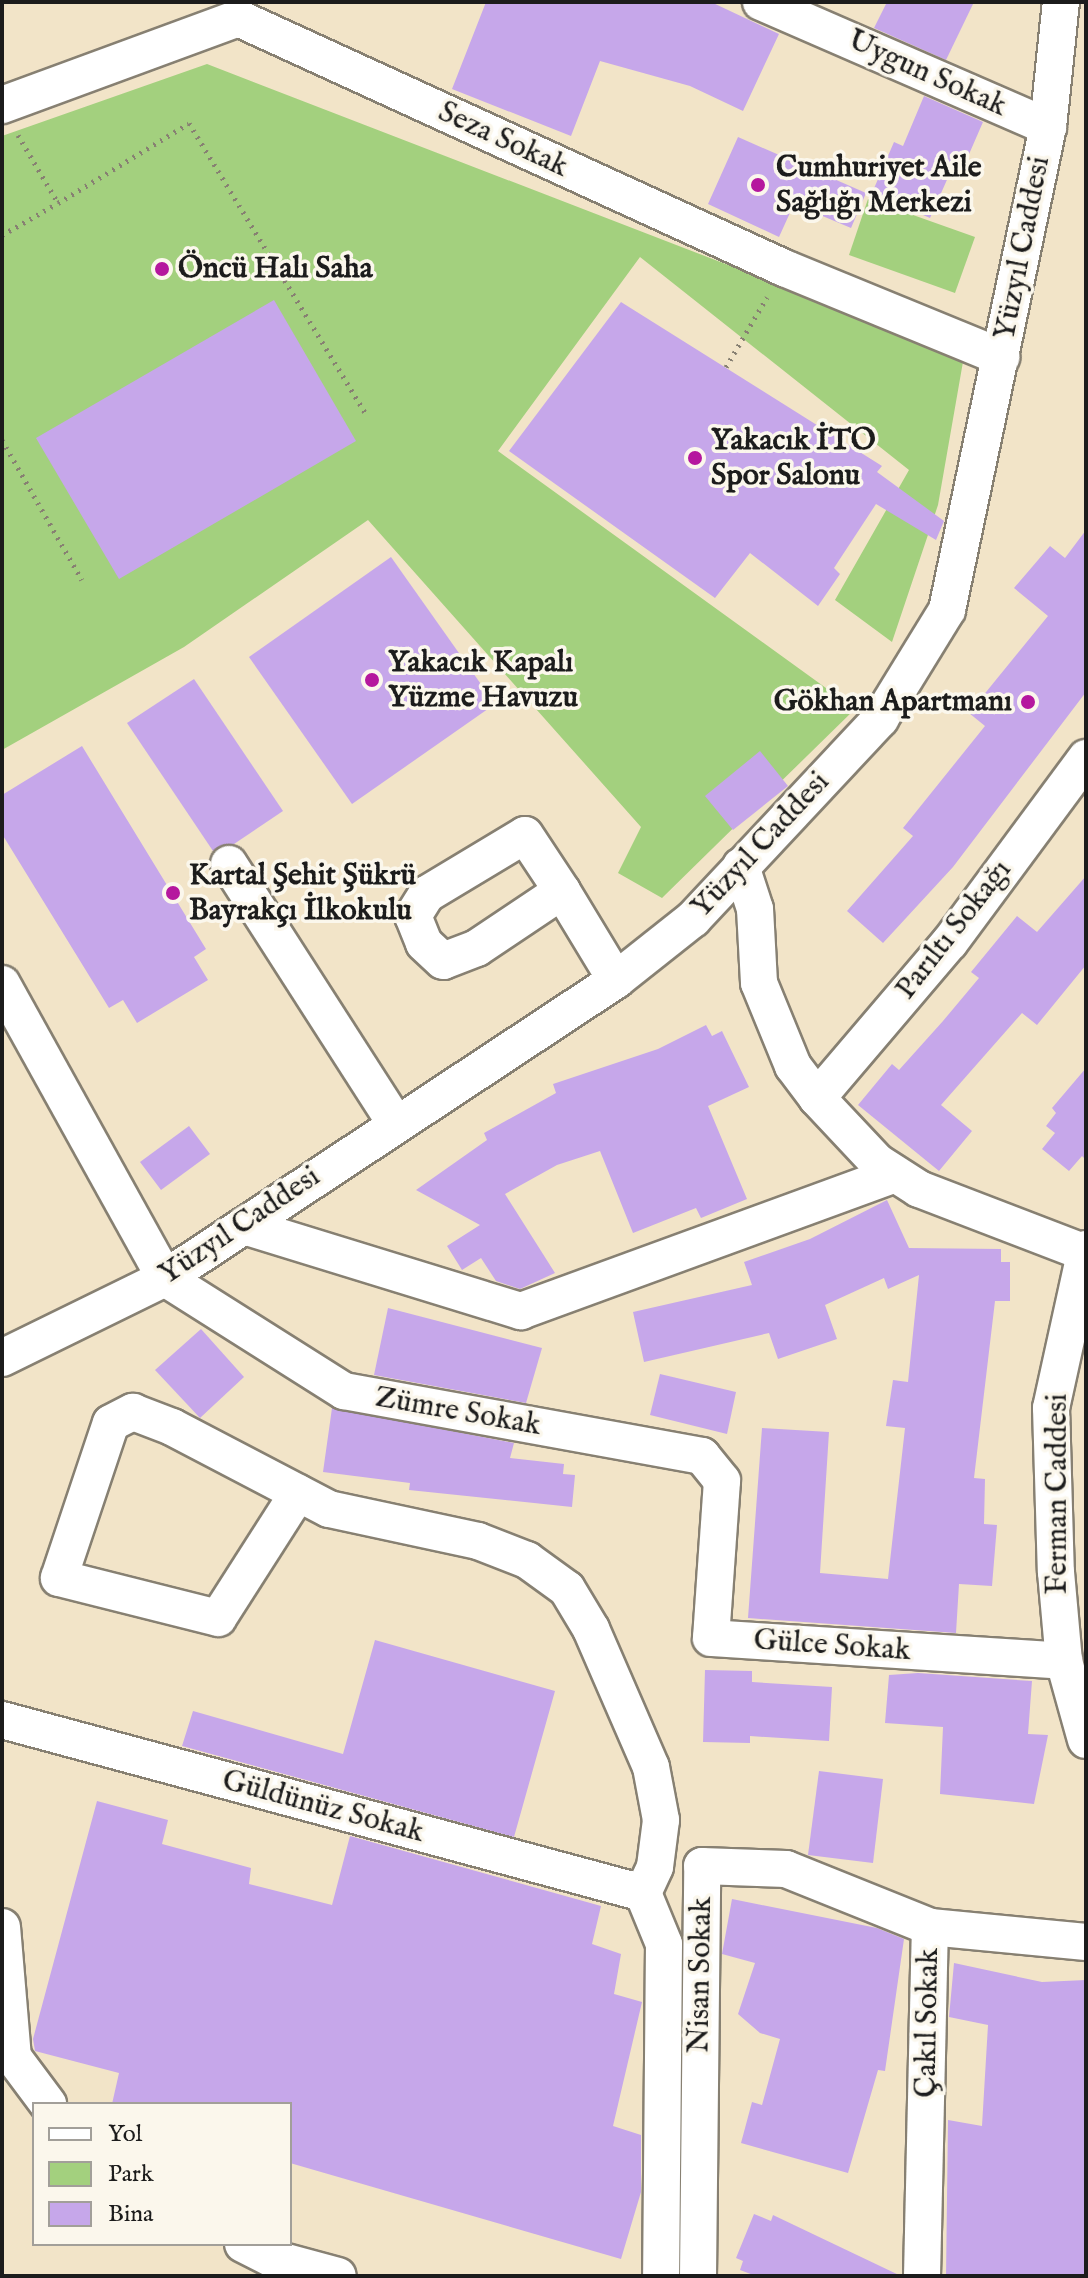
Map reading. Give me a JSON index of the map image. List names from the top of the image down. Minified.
{"streets":{"street":["Uygun Sokak","Seza Sokak","Yüzyıl Caddesi","Parıltı Sokağı","Zümre Sokak","Ferman Caddesi","Gülce Sokak","Güldünüz Sokak","Nisan Sokak","Çakıl Sokak"]},"crossings":[["Uygun Sokak","Yüzyıl Caddesi"],["Seza Sokak","Yüzyıl Caddesi"],["Yüzyıl Caddesi","Zümre Sokak"],["Zümre Sokak","Gülce Sokak"],["Ferman Caddesi","Gülce Sokak"],["Nisan Sokak","Çakıl Sokak"]],"places":["Cumhuriyet Aile Sağlığı Merkezi","Öncü Halı Saha","Yakacık İTO Spor Salonu","Yakacık Kapalı Yüzme Havuzu","Gökhan Apartmanı","Kartal Şehit Şükrü Bayrakçı İlkokulu"],"legend":["Yol","Park","Bina"]}
